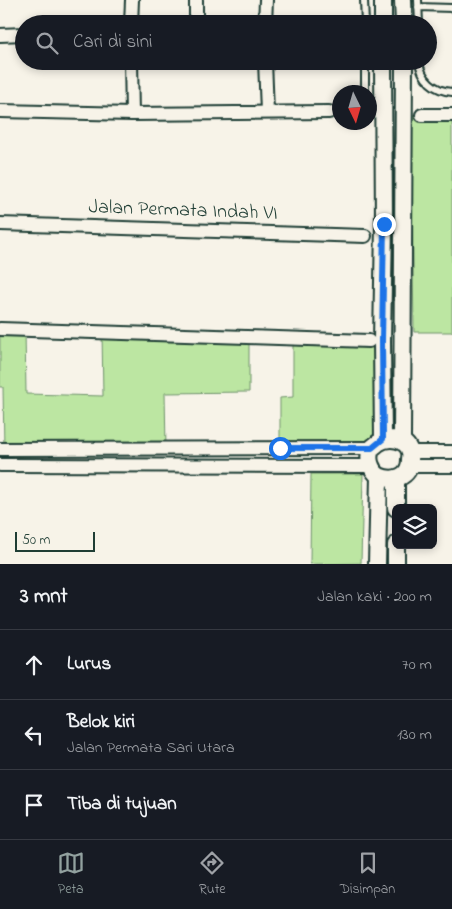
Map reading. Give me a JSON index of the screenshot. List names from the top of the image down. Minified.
{"streets":{"street":["Jalan Permata Indah VI"]},"scale_bar":"50 m","north":"bottom","page":{"search":"Cari di sini","scale":"50 m","heading":["3 mnt","Jalan kaki · 200 m"],"list":[["Lurus","70 m"],["Belok kiri","Jalan Permata Sari Utara","130 m"],"Tiba di tujuan"],"nav":["Peta","Rute","Disimpan"]}}
